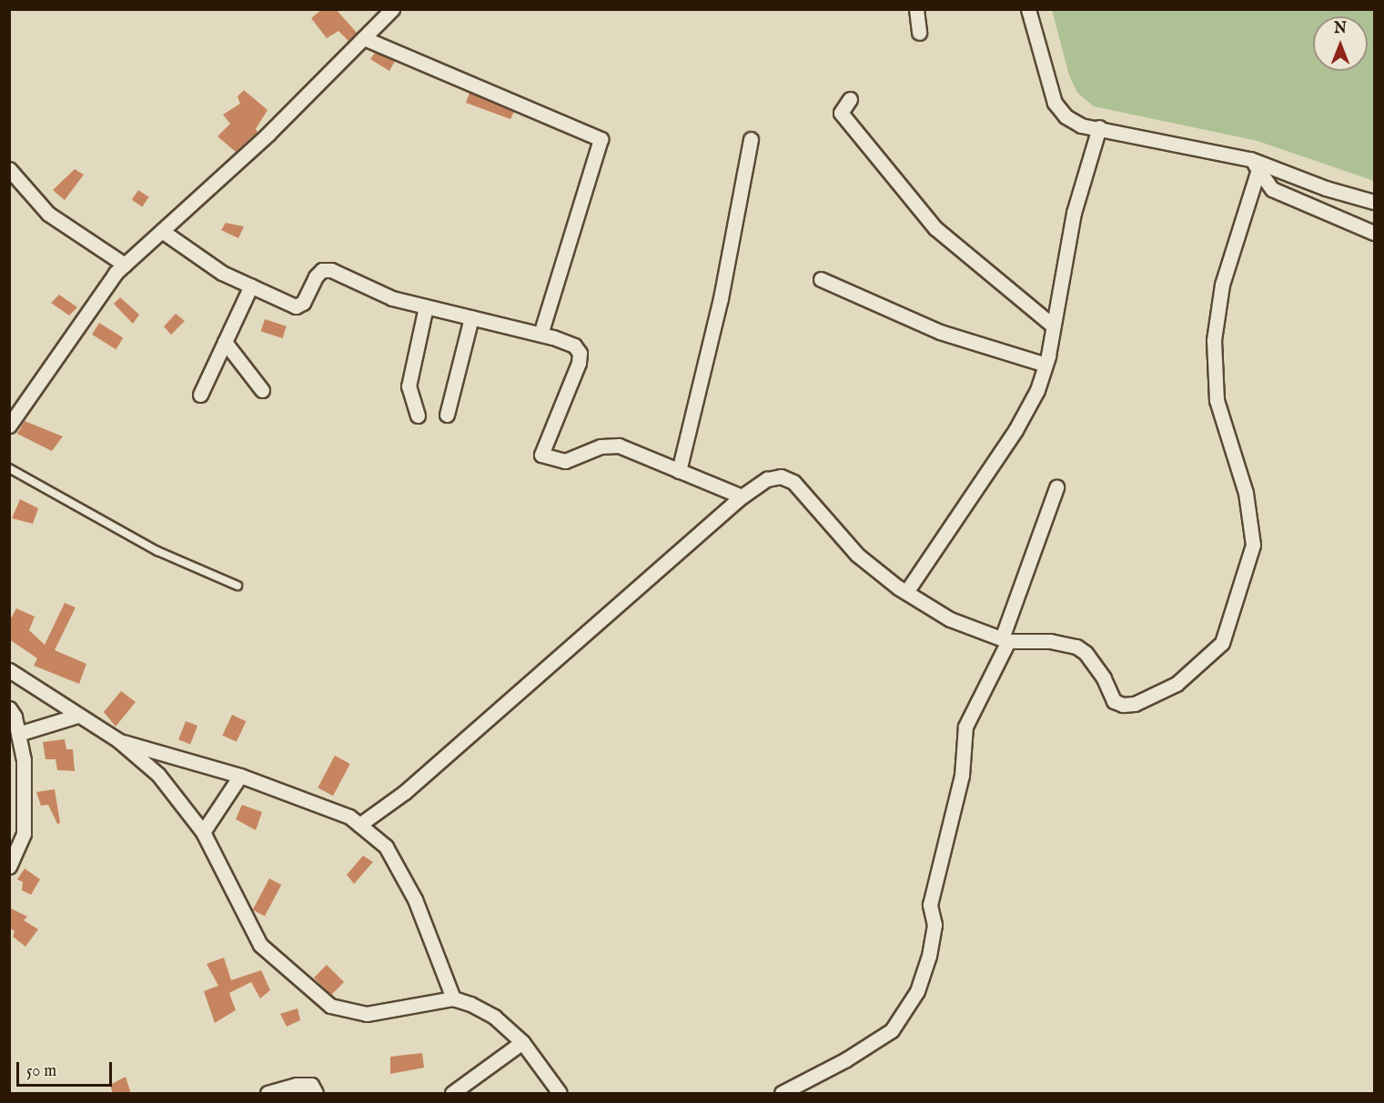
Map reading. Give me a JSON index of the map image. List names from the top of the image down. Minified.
{"scale_bar":"50 m","north":"top"}
